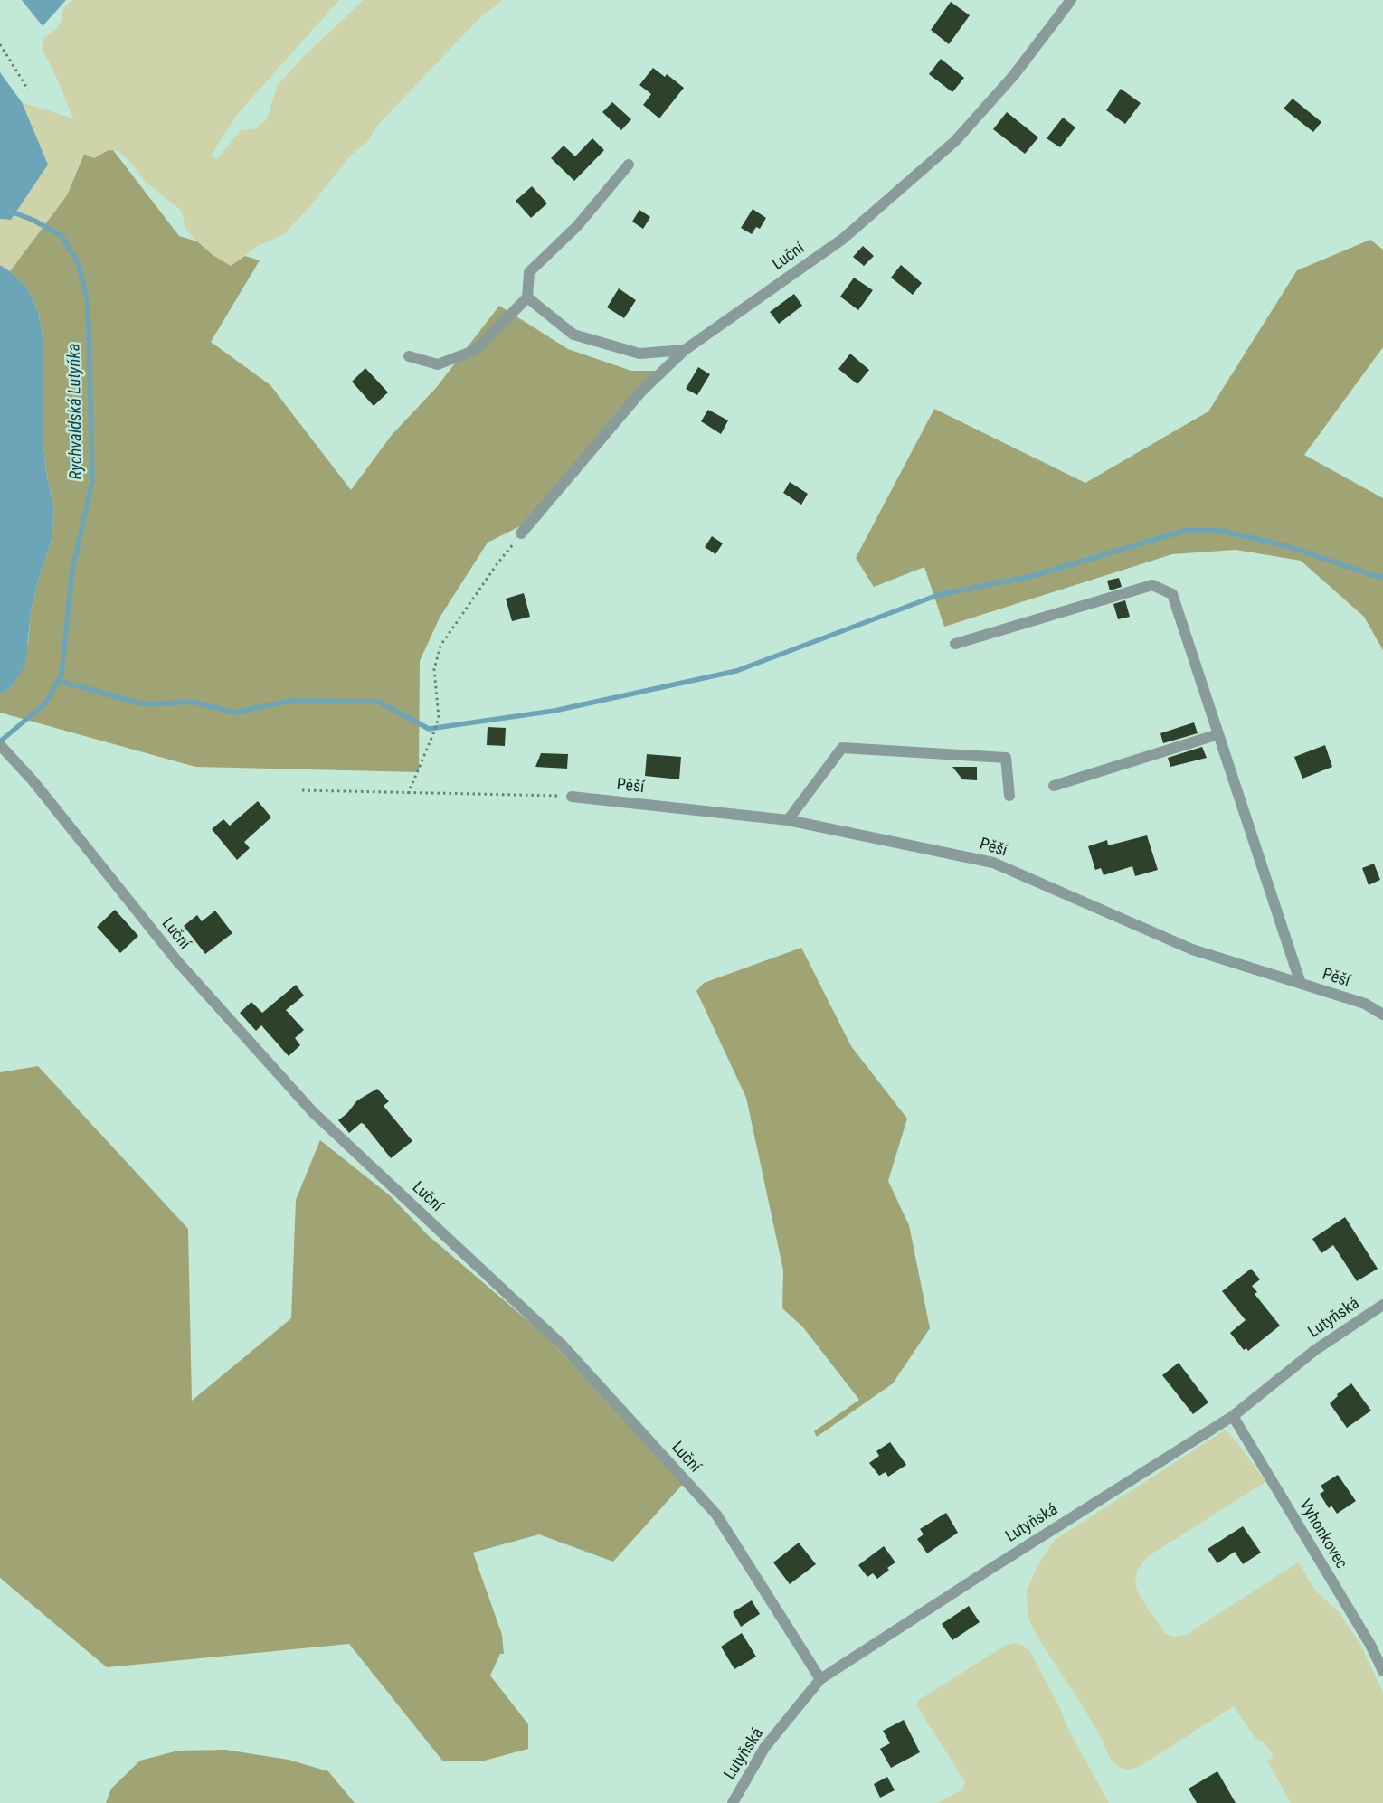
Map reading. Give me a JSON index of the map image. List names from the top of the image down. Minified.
{"streets":{"street":["Luční","Pěší","Lutyňská","Vyhonkovec"]},"crossings":[["Luční","Lutyňská"],["Lutyňská","Vyhonkovec"]],"water":["Rychvaldská Lutyňka"]}
